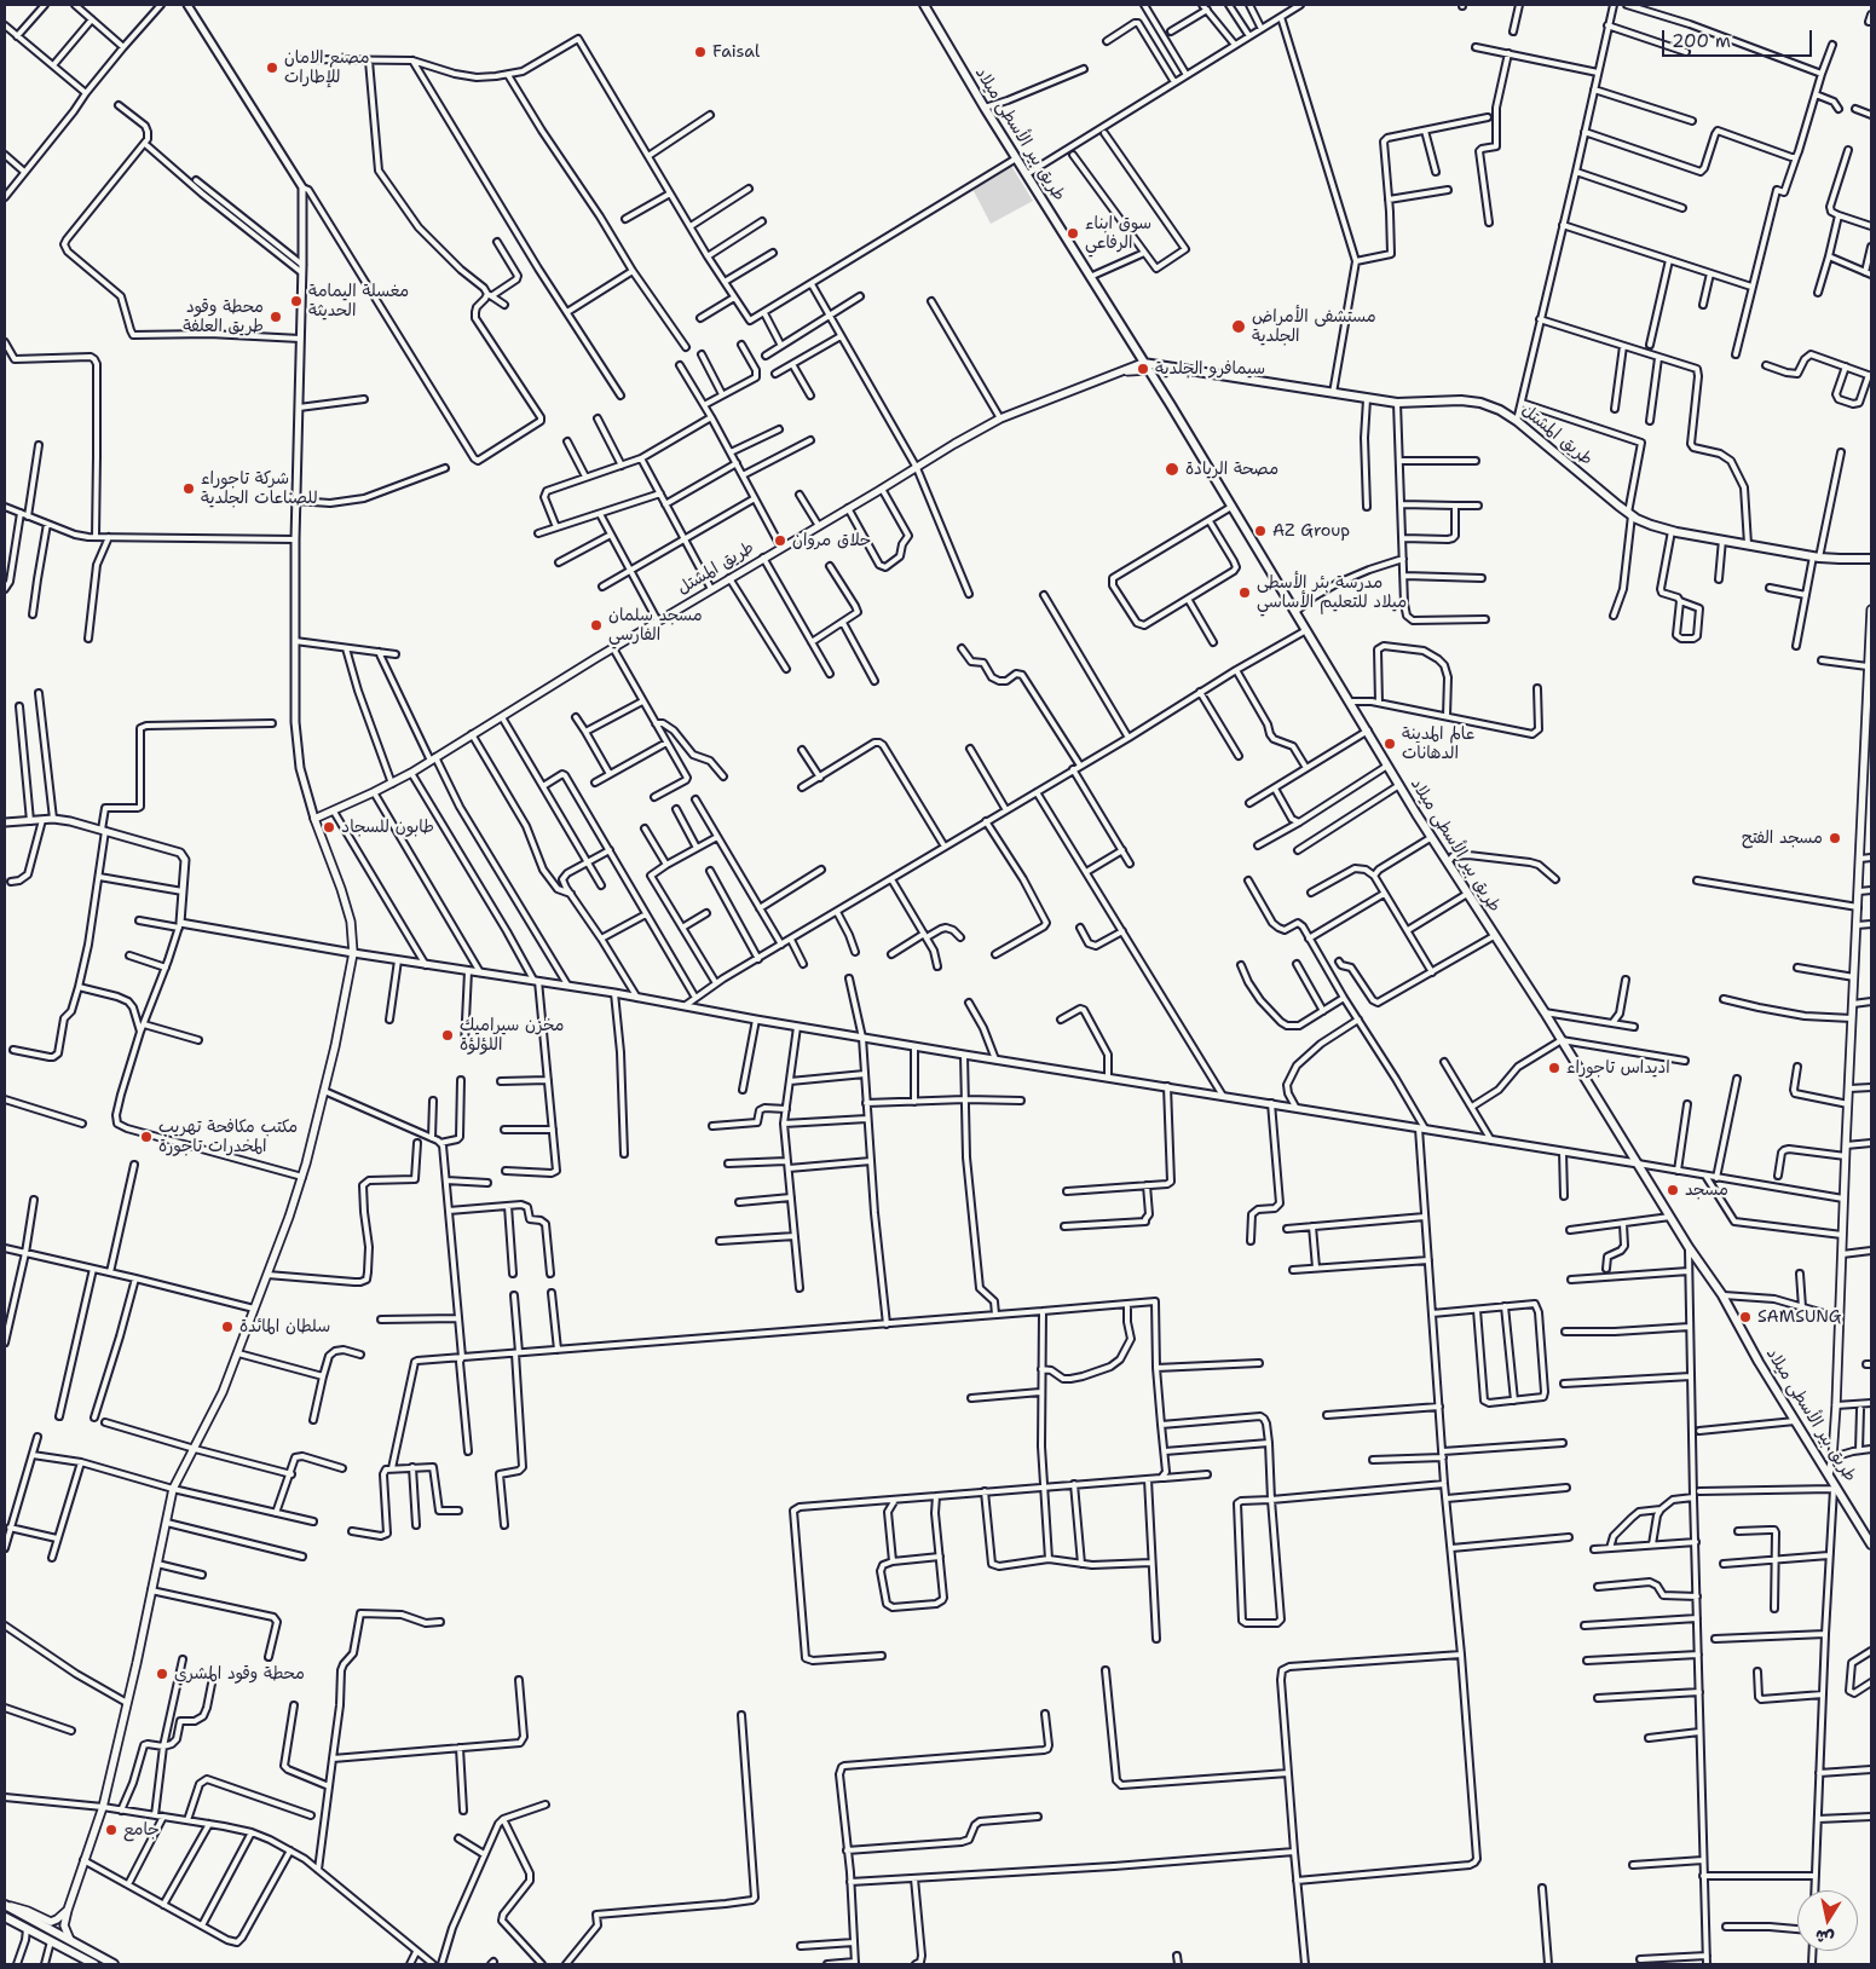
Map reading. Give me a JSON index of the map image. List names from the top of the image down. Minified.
{"streets":{"main road":["طريق بير الأسطى ميلاد","طريق المشتل"]},"crossings":[["طريق بير الأسطى ميلاد","طريق المشتل"]],"places":["Faisal","مصنع الامان للإطارات","سوق ابناء الرفاعي","مغسلة اليمامة الحديثة","محطة وقود طريق العلفة","مستشفى الأمراض الجلدية","سيمافرو الجلدية","مصحة الريادة","شركة تاجوراء للصناعات الجلدية","AZ Group","حلاق مروان","مدرسة بئر الأسطى ميلاد للتعليم الأساسي","مسجد سلمان الفارسي","عالم المدينة الدهانات","طابون للسجاد","مسجد الفتح","مخزن سيراميك اللؤلؤة","اديداس تاجوراء","مكتب مكافحة تهريب المخدرات تاجورة","مسجد","SAMSUNG","سلطان المائدة","محطة وقود المشري","جامع"],"scale_bar":"200 m","north":"bottom"}
